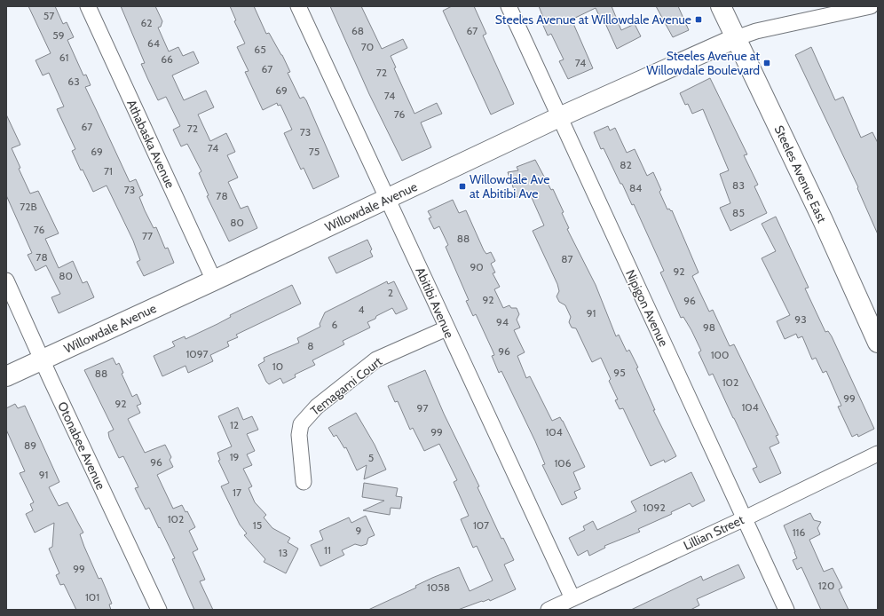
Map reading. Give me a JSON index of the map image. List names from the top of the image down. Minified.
{"streets":{"street":["Athabaska Avenue","Steeles Avenue East","Willowdale Avenue","Abitibi Avenue","Nipigon Avenue","Temagami Court","Otonabee Avenue","Lillian Street"]},"crossings":[["Athabaska Avenue","Willowdale Avenue"],["Steeles Avenue East","Willowdale Avenue"],["Willowdale Avenue","Abitibi Avenue"],["Willowdale Avenue","Nipigon Avenue"],["Willowdale Avenue","Otonabee Avenue"],["Abitibi Avenue","Temagami Court"],["Abitibi Avenue","Lillian Street"],["Nipigon Avenue","Lillian Street"]],"places":{"transit":["Steeles Avenue at Willowdale Avenue","Steeles Avenue at Willowdale Boulevard","Willowdale Ave at Abitibi Ave"]},"house_numbers":["57","62","68","67","59","64","70","65","61","66","74","67","72","63","69","74","76","67","72","73","74","69","75","82","71","83","84","73","78","72B","85","80","76","77","88","78","87","90","92","80","2","92","96","4","91","93","94","6","98","8","96","1097","100","10","95","88","102","99","92","104","97","12","99","104","89","19","5","96","106","91","17","1092","102","15","107","9","116","11","13","99","120","1058","101"]}
